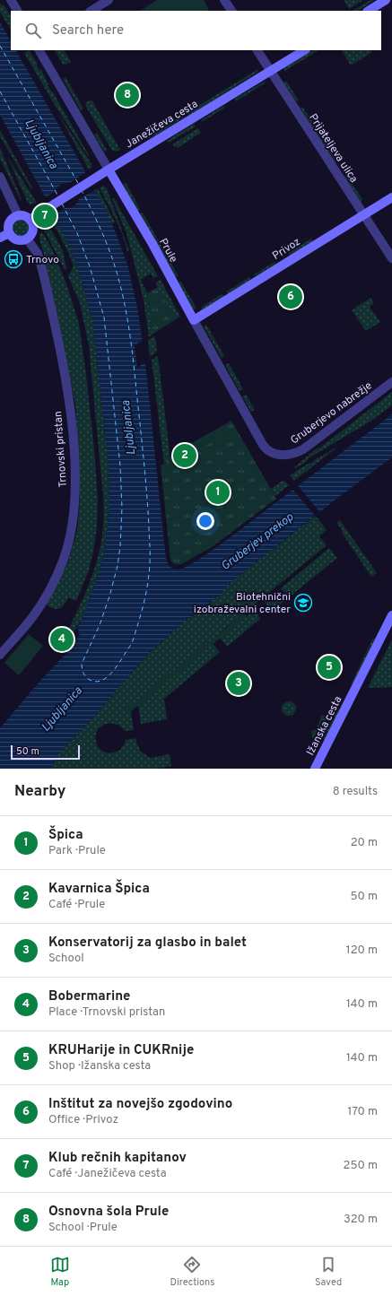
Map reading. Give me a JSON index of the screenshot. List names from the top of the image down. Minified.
{"streets":{"street":["Janežičeva cesta","Prijateljeva ulica","Privoz","Prule","Gruberjevo nabrežje","Trnovski pristan","Ižanska cesta"]},"crossings":[["Janežičeva cesta","Prijateljeva ulica"],["Janežičeva cesta","Prule"],["Janežičeva cesta","Trnovski pristan"],["Prijateljeva ulica","Privoz"],["Privoz","Prule"],["Prule","Gruberjevo nabrežje"]],"water":["Ljubljanica","Gruberjev prekop"],"places":{"bus stop":["Trnovo"],"school or university":["Biotehnični izobraževalni center"]},"scale_bar":"50 m","page":{"search":"Search here","pins":["8","7","6","2","1","4","5","3"],"scale":"50 m","heading":["Nearby","8 results"],"list":[{"mark":"1","name":"Špica","note":"Park · Prule","value":"20 m"},{"mark":"2","name":"Kavarnica Špica","note":"Café · Prule","value":"50 m"},{"mark":"3","name":"Konservatorij za glasbo in balet","note":"School","value":"120 m"},{"mark":"4","name":"Bobermarine","note":"Place · Trnovski pristan","value":"140 m"},{"mark":"5","name":"KRUHarije in CUKRnije","note":"Shop · Ižanska cesta","value":"140 m"},{"mark":"6","name":"Inštitut za novejšo zgodovino","note":"Office · Privoz","value":"170 m"},{"mark":"7","name":"Klub rečnih kapitanov","note":"Café · Janežičeva cesta","value":"250 m"},{"mark":"8","name":"Osnovna šola Prule","note":"School · Prule","value":"320 m"}],"nav":["Map","Directions","Saved"]}}
